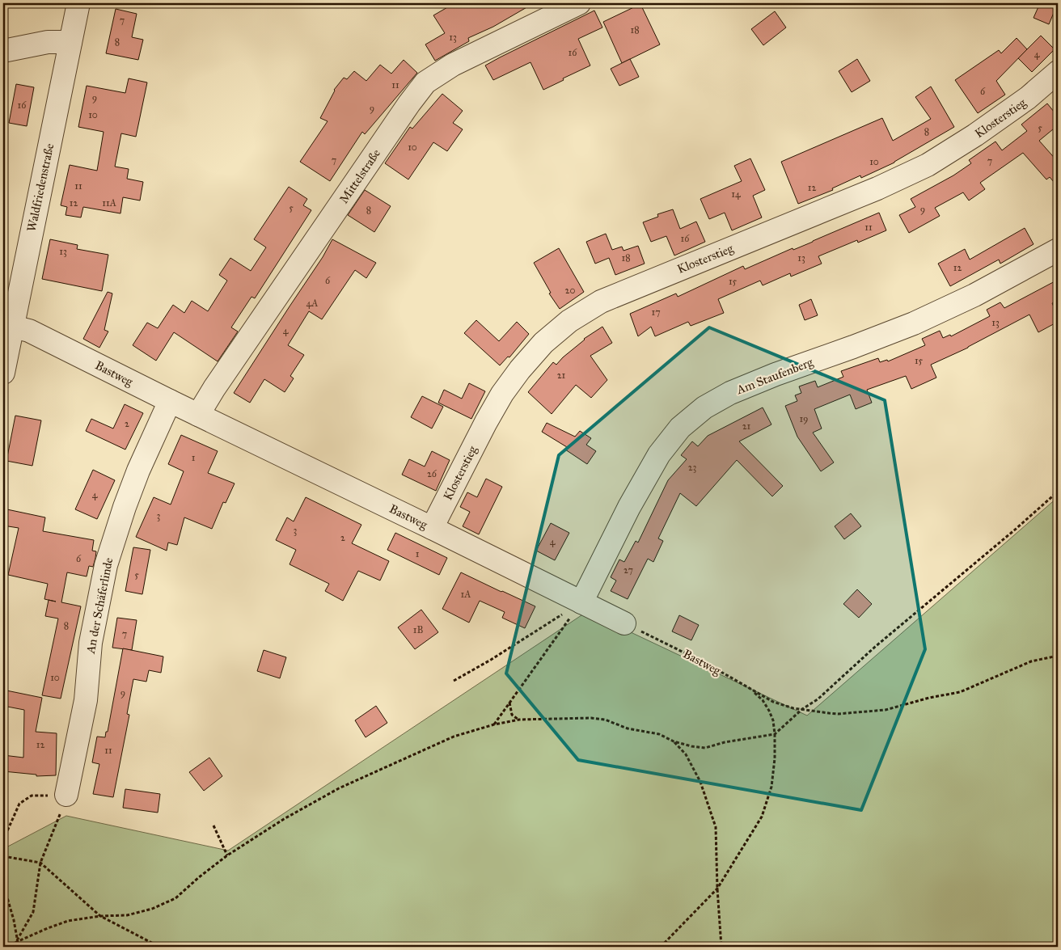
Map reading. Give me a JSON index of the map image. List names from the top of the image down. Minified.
{"streets":{"street":["Klosterstieg","Mittelstraße","Waldfriedenstraße","Bastweg","Am Staufenberg","An der Schäferlinde"]},"crossings":[["Klosterstieg","Bastweg"],["Mittelstraße","Bastweg"],["Waldfriedenstraße","Bastweg"],["Bastweg","Am Staufenberg"],["Bastweg","An der Schäferlinde"]],"house_numbers":["7","18","13","8","16","4","11","6","9","16","9","10","5","8","10","7","7","10","11","12","14","12","11A","5","9","8","11","16","13","18","13","12","6","15","20","4A","17","13","4","15","21","19","2","21","1","23","26","4","3","3","2","4","1","6","27","5","1A","8","1B","7","10","9","12","11"]}
